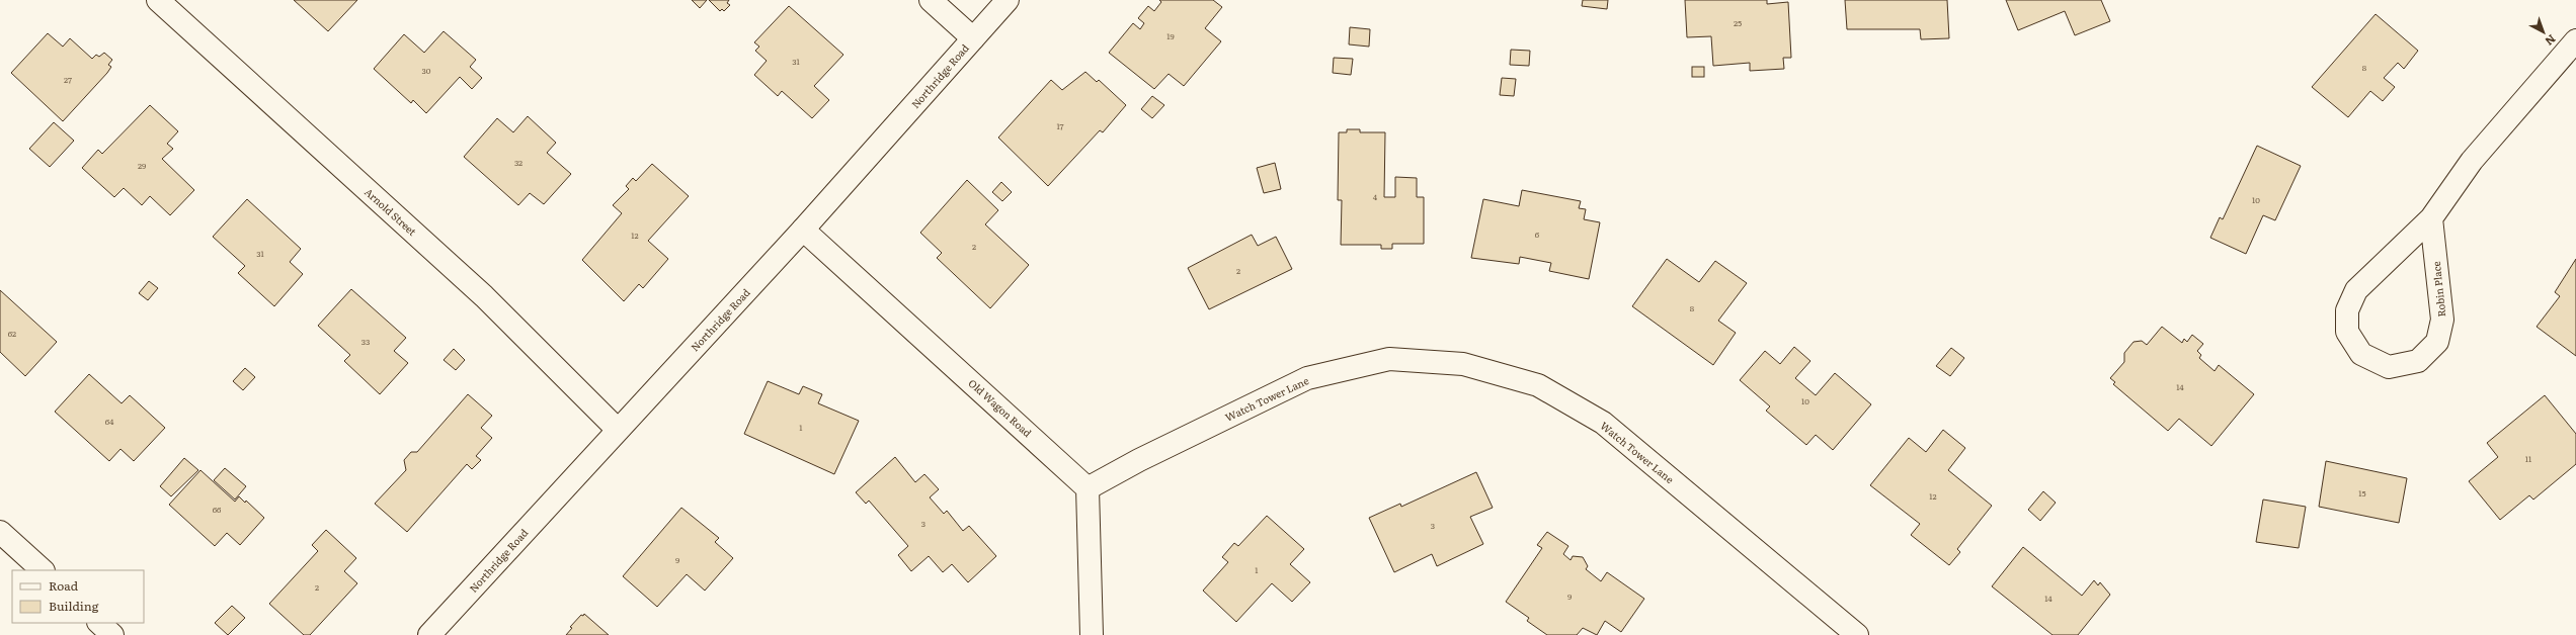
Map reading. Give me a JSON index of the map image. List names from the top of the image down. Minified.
{"streets":{"street":["Northridge Road","Arnold Street","Robin Place","Watch Tower Lane","Old Wagon Road"]},"crossings":[["Northridge Road","Arnold Street"],["Northridge Road","Old Wagon Road"],["Watch Tower Lane","Old Wagon Road"]],"house_numbers":["25","19","31","8","30","27","17","32","29","4","10","6","12","2","31","2","8","62","33","14","10","64","1","11","15","12","66","3","3","9","1","2","9","14"],"legend":["Road","Building"],"north":"bottom right"}
